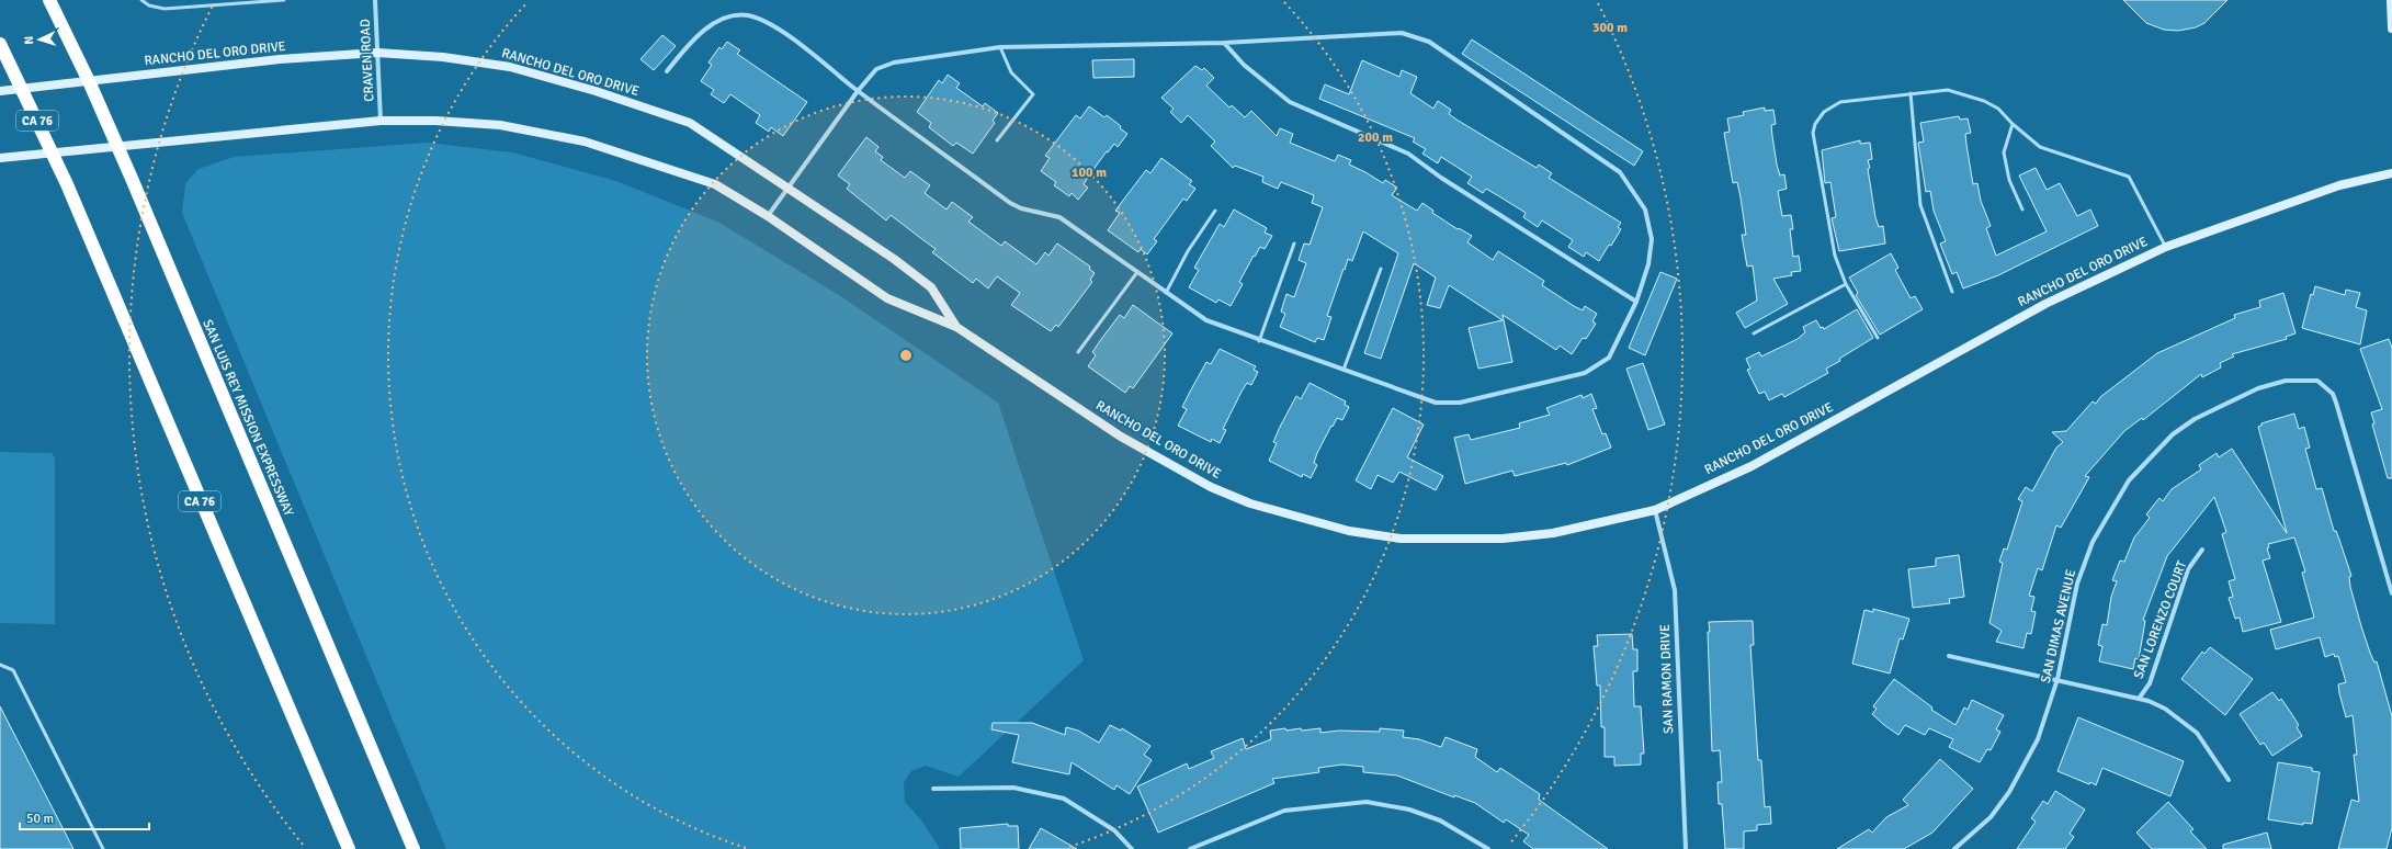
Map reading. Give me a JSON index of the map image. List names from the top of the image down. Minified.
{"streets":{"highway":["CA 76","SAN LUIS REY MISSION EXPRESSWAY"],"main road":["RANCHO DEL ORO DRIVE"],"street":["CRAVEN ROAD","SAN LORENZO COURT","SAN DIMAS AVENUE","SAN RAMON DRIVE"]},"crossings":[["RANCHO DEL ORO DRIVE","CRAVEN ROAD"],["RANCHO DEL ORO DRIVE","CA 76"],["RANCHO DEL ORO DRIVE","SAN LUIS REY MISSION EXPRESSWAY"],["RANCHO DEL ORO DRIVE","SAN RAMON DRIVE"],["SAN LORENZO COURT","SAN DIMAS AVENUE"]],"scale_bar":"50 m","north":"left","rings":["300 m","200 m","100 m"]}
